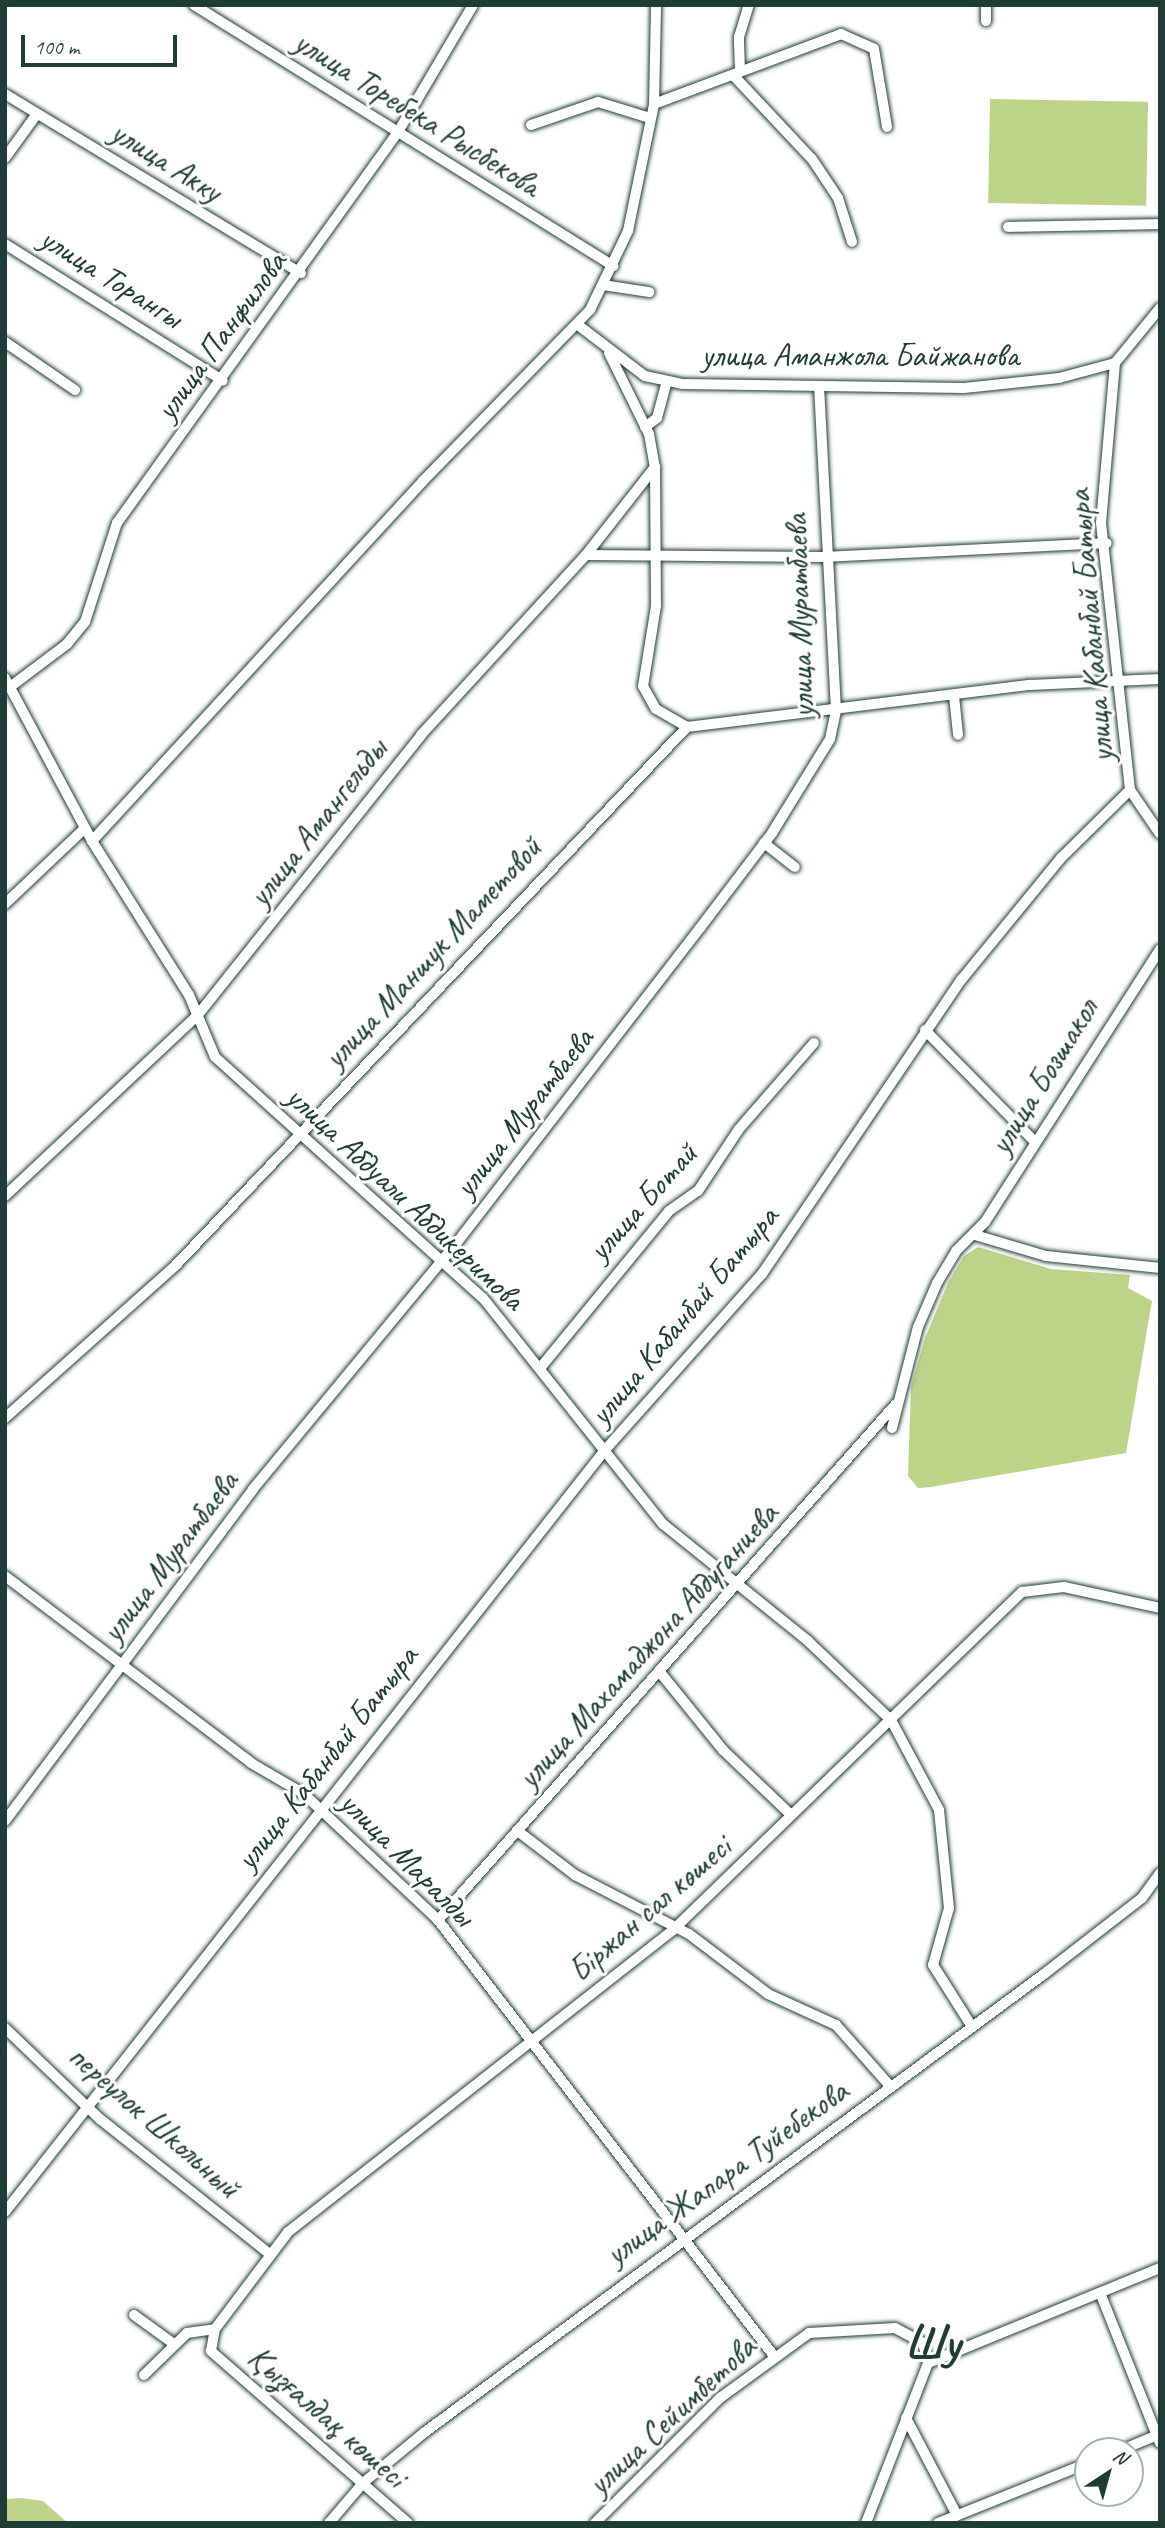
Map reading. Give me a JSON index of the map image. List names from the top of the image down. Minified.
{"streets":{"street":["улица Торебека Рысбекова","улица Акку","улица Торангы","улица Панфилова","улица Аманжола Байжанова","улица Муратбаева","улица Кабанбай Батыра","улица Амангельды","улица Маншук Маметовой","улица Бозшакол","улица Абдуали Абдикеримова","улица Ботай","улица Махамаджона Абдуганиева","улица Маралды","Біржан сал көшесі","переулок Школьный","улица Жапара Туйебекова","улица Сейимбетова","Қызғалдақ көшесі"]},"crossings":[["улица Торебека Рысбекова","улица Панфилова"],["улица Акку","улица Панфилова"],["улица Торангы","улица Панфилова"],["улица Панфилова","улица Абдуали Абдикеримова"],["улица Аманжола Байжанова","улица Муратбаева"],["улица Аманжола Байжанова","улица Кабанбай Батыра"],["улица Муратбаева","улица Абдуали Абдикеримова"],["улица Муратбаева","улица Маралды"],["улица Кабанбай Батыра","улица Абдуали Абдикеримова"],["улица Кабанбай Батыра","улица Маралды"],["улица Кабанбай Батыра","переулок Школьный"],["улица Амангельды","улица Абдуали Абдикеримова"],["улица Маншук Маметовой","улица Абдуали Абдикеримова"],["улица Бозшакол","улица Махамаджона Абдуганиева"],["улица Абдуали Абдикеримова","улица Ботай"],["улица Абдуали Абдикеримова","улица Махамаджона Абдуганиева"],["улица Абдуали Абдикеримова","Біржан сал көшесі"],["улица Абдуали Абдикеримова","улица Жапара Туйебекова"],["улица Махамаджона Абдуганиева","улица Маралды"],["улица Маралды","Біржан сал көшесі"],["улица Маралды","улица Жапара Туйебекова"],["улица Маралды","улица Сейимбетова"],["Біржан сал көшесі","переулок Школьный"],["Біржан сал көшесі","Қызғалдақ көшесі"],["улица Жапара Туйебекова","Қызғалдақ көшесі"]],"districts":["Шу"],"scale_bar":"100 m","north":"top right"}
